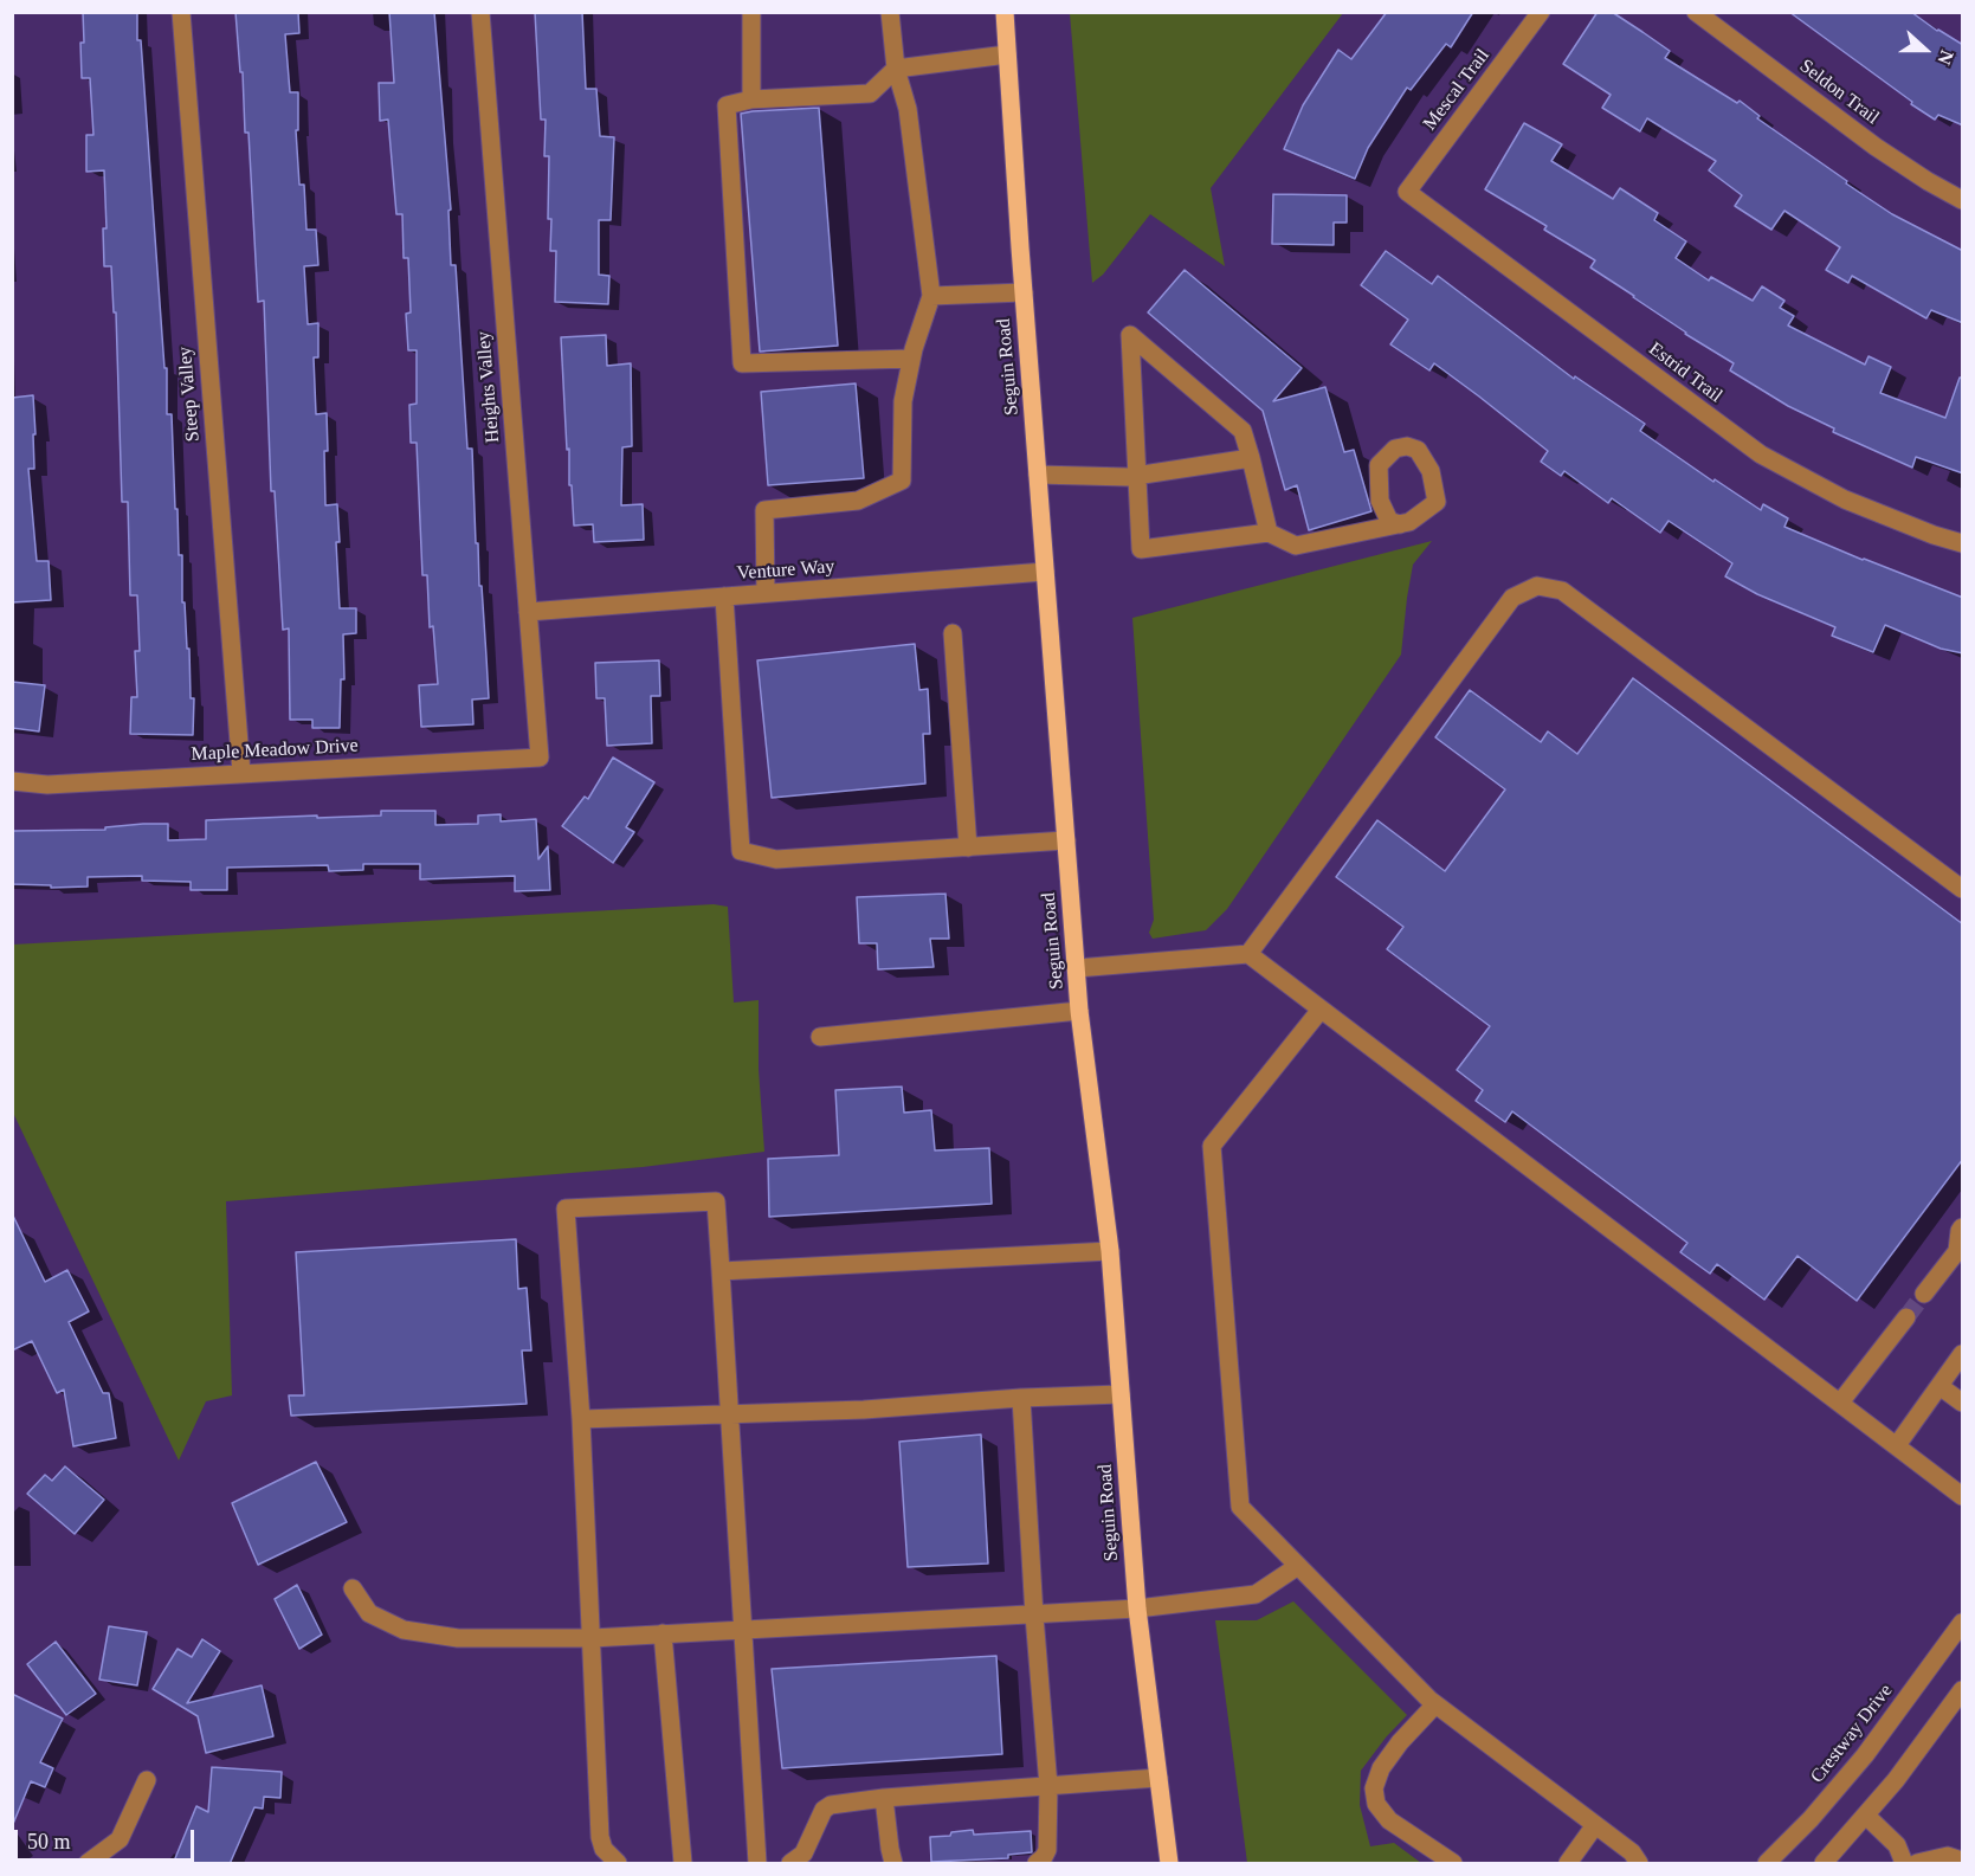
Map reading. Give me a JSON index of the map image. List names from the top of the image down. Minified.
{"streets":{"main road":["Seguin Road"],"street":["Mescal Trail","Seldon Trail","Estrid Trail","Heights Valley","Steep Valley","Venture Way","Maple Meadow Drive","Crestway Drive"]},"crossings":[["Mescal Trail","Estrid Trail"],["Seguin Road","Venture Way"],["Heights Valley","Venture Way"],["Heights Valley","Maple Meadow Drive"],["Steep Valley","Maple Meadow Drive"]],"scale_bar":"50 m","north":"right"}
